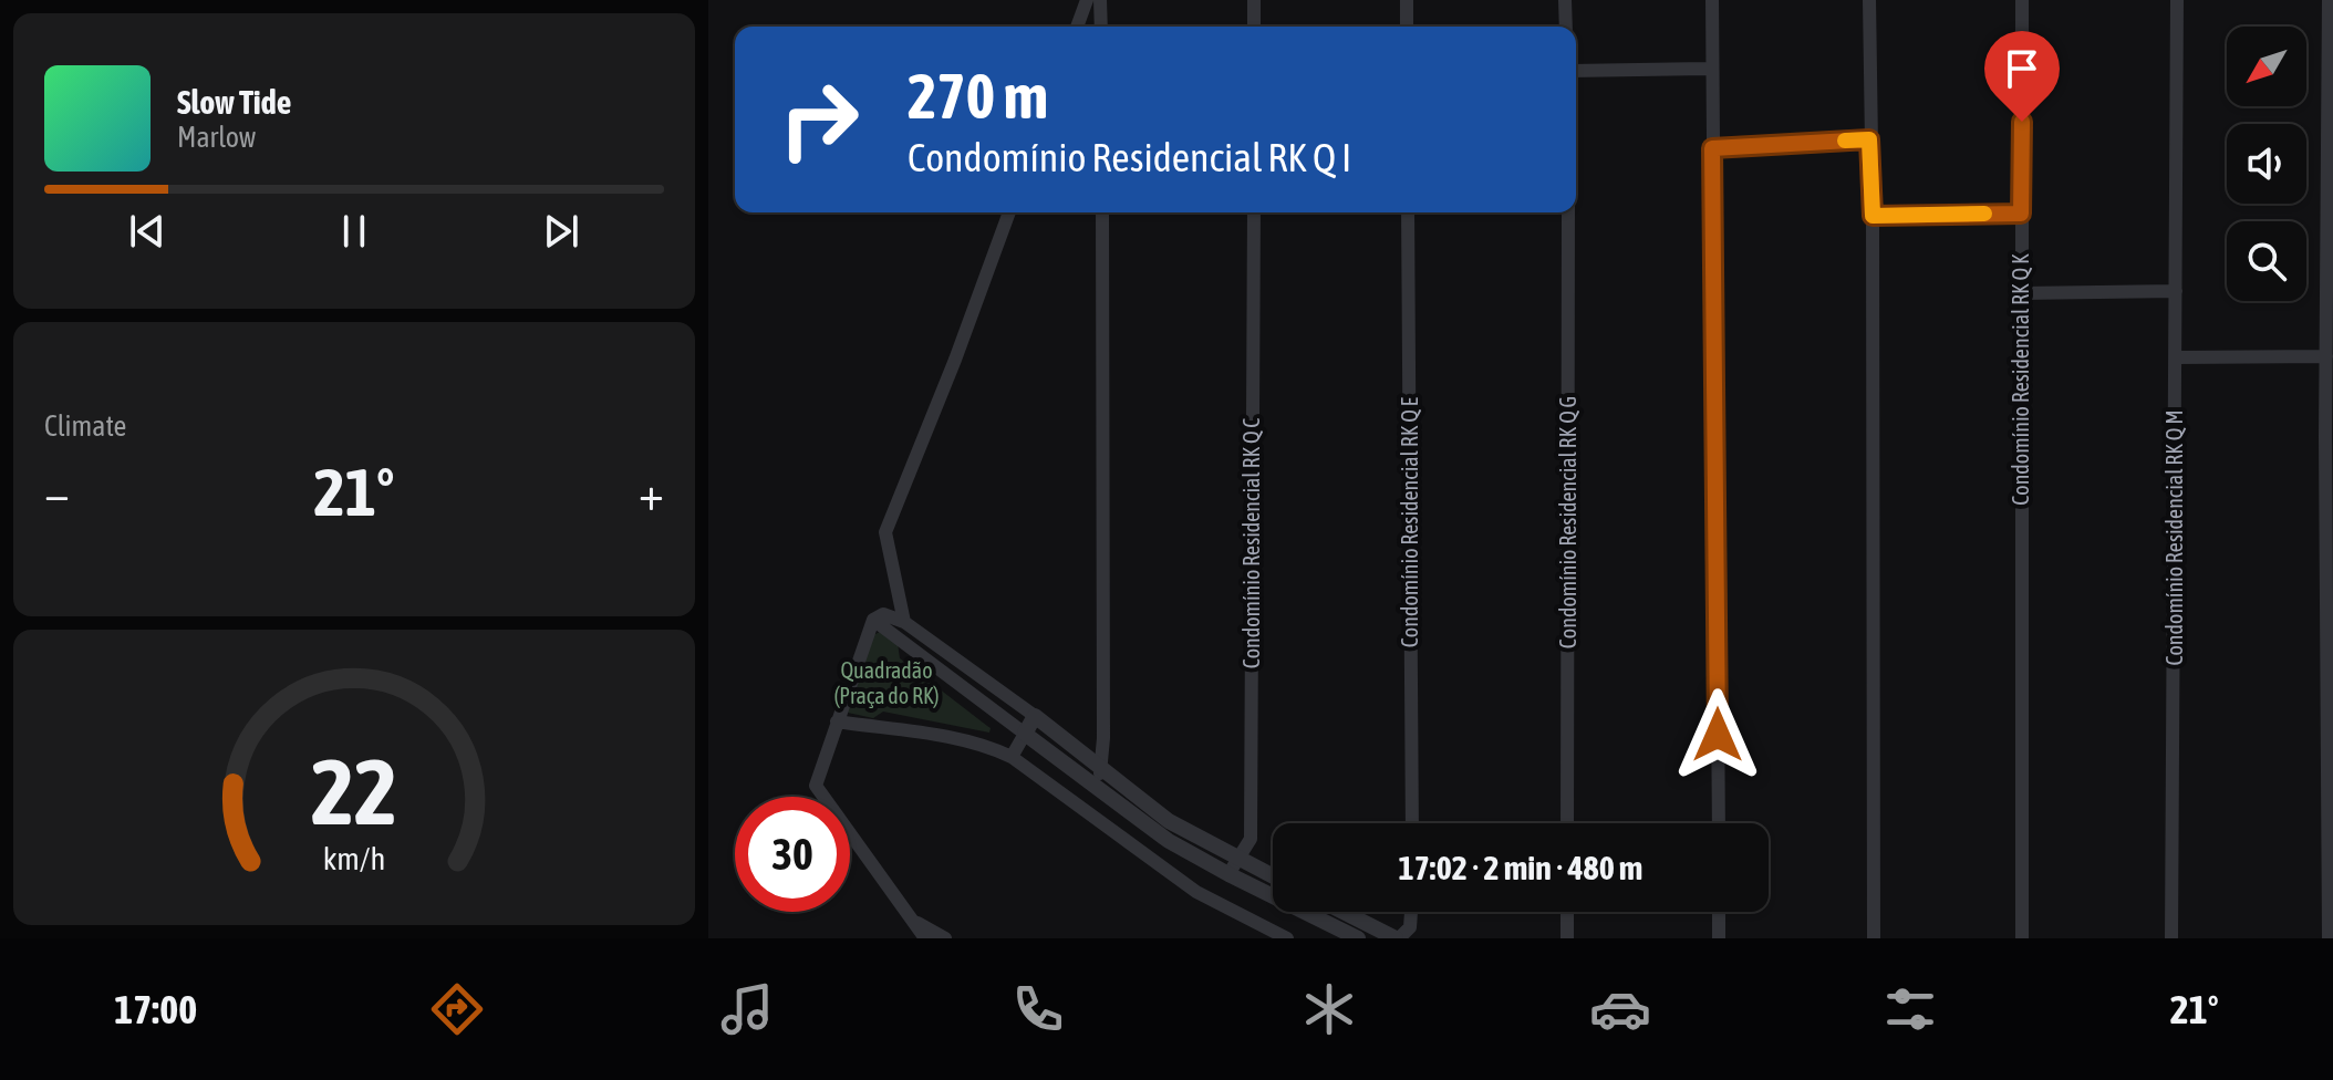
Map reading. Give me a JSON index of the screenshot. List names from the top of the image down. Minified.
{"streets":{"street":["Condomínio Residencial RK Q K","Condomínio Residencial RK Q E","Condomínio Residencial RK Q G","Condomínio Residencial RK Q M","Condomínio Residencial RK Q C"]},"parks":["Quadradão (Praça do RK)"],"north":"bottom left","page":{"turn":["270 m","Condomínio Residencial RK Q I"],"song":["Slow Tide","Marlow"],"tile":"Climate","heat":["−","21°","+"],"limit":"30","trip":"17:02 · 2 min · 480 m","tabs":["17:00","21°"],"gauge":["22","km/h"]}}
